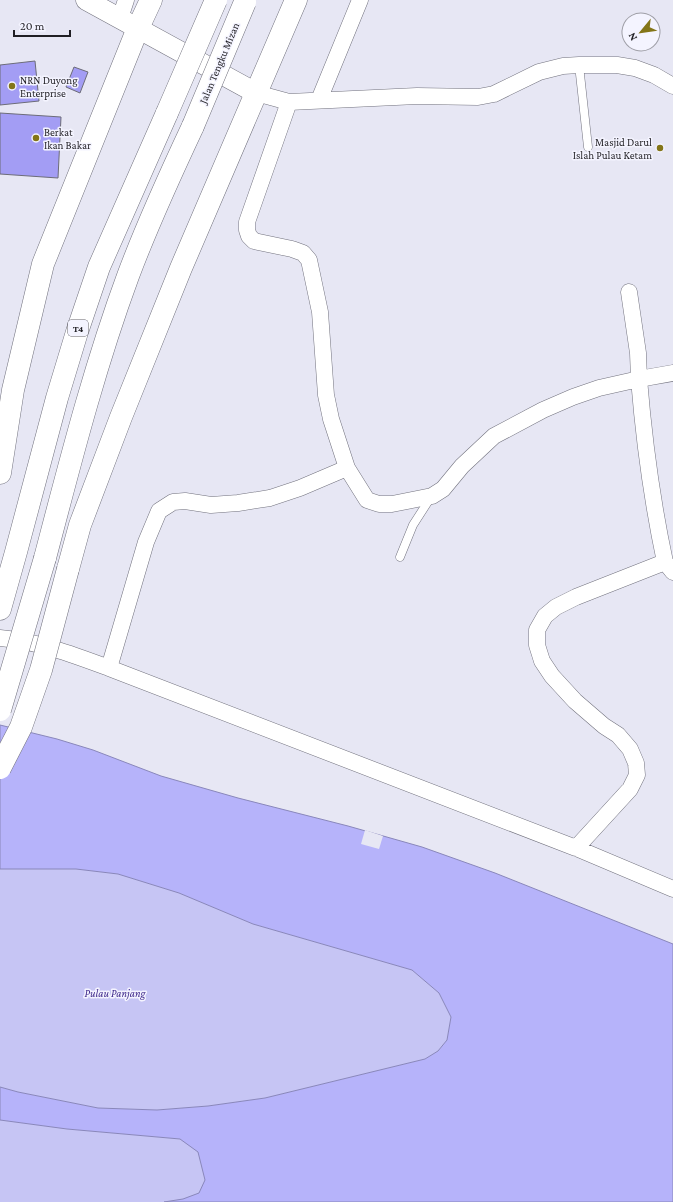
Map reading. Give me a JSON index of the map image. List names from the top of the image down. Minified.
{"streets":{"highway":["Jalan Tengku Mizan","T4"]},"parks":["Pulau Panjang"],"places":["NRN Duyong Enterprise","Berkat Ikan Bakar","Masjid Darul Islah Pulau Ketam"],"scale_bar":"20 m","north":"bottom left"}
